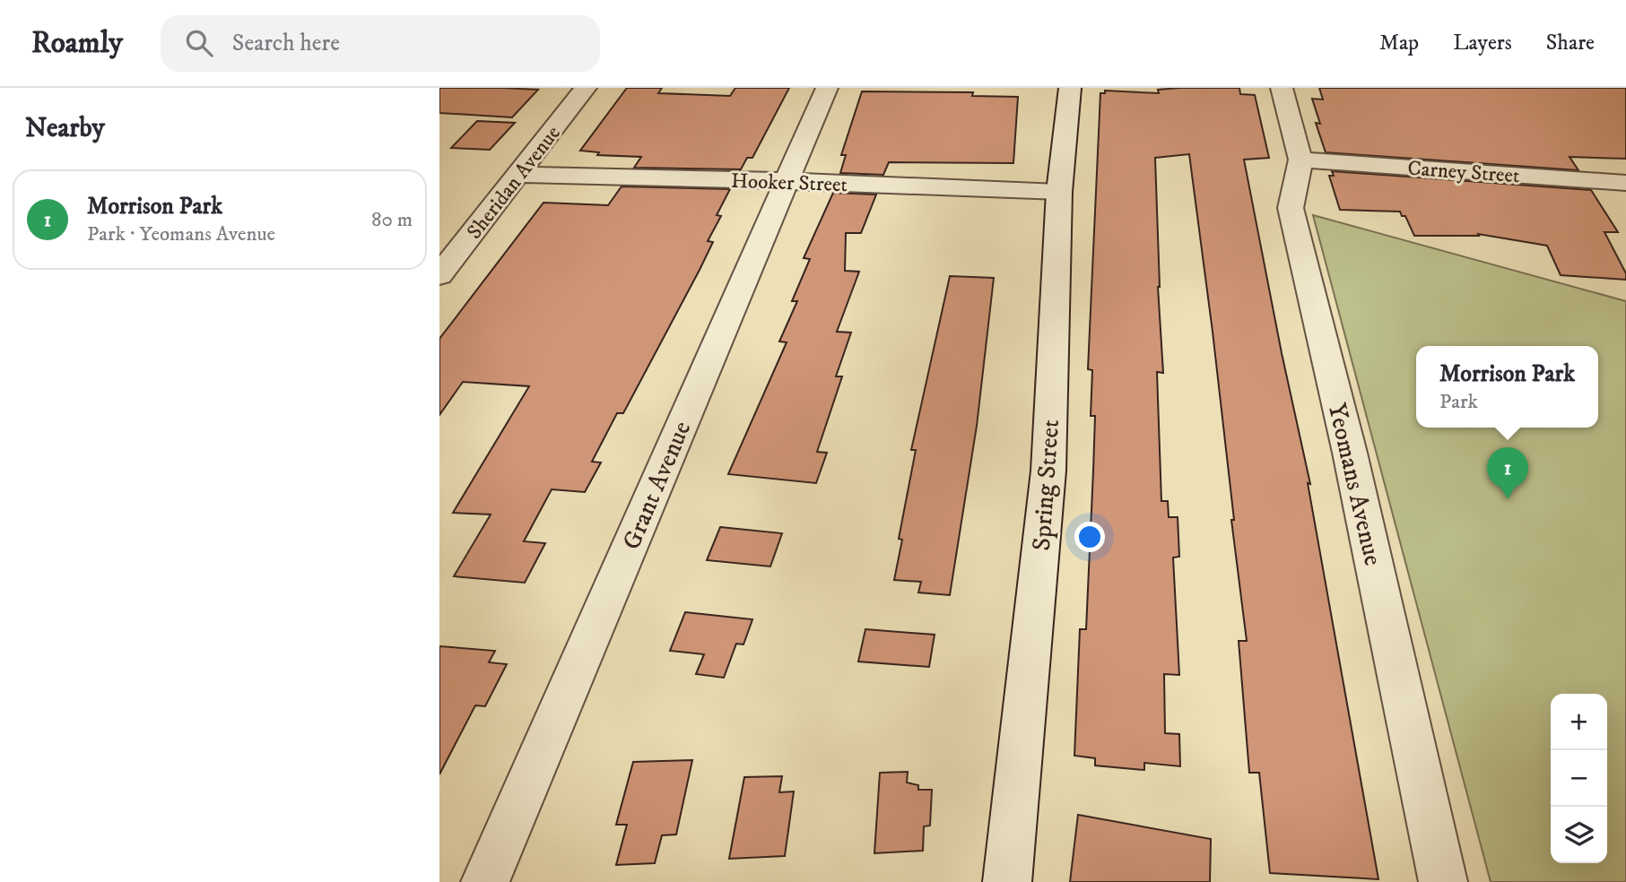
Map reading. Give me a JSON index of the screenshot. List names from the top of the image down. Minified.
{"streets":{"street":["Carney Street","Sheridan Avenue","Hooker Street","Yeomans Avenue","Grant Avenue","Spring Street"]},"crossings":[["Carney Street","Yeomans Avenue"],["Sheridan Avenue","Hooker Street"],["Hooker Street","Grant Avenue"],["Hooker Street","Spring Street"]],"page":{"header":"Roamly","search":"Search here","nav":["Map","Layers","Share"],"heading":"Nearby","list":[{"mark":"1","name":"Morrison Park","note":"Park · Yeomans Avenue","value":"80 m"}],"popup":["Morrison Park","Park"],"pins":"1","map_buttons":["+","−"]}}
